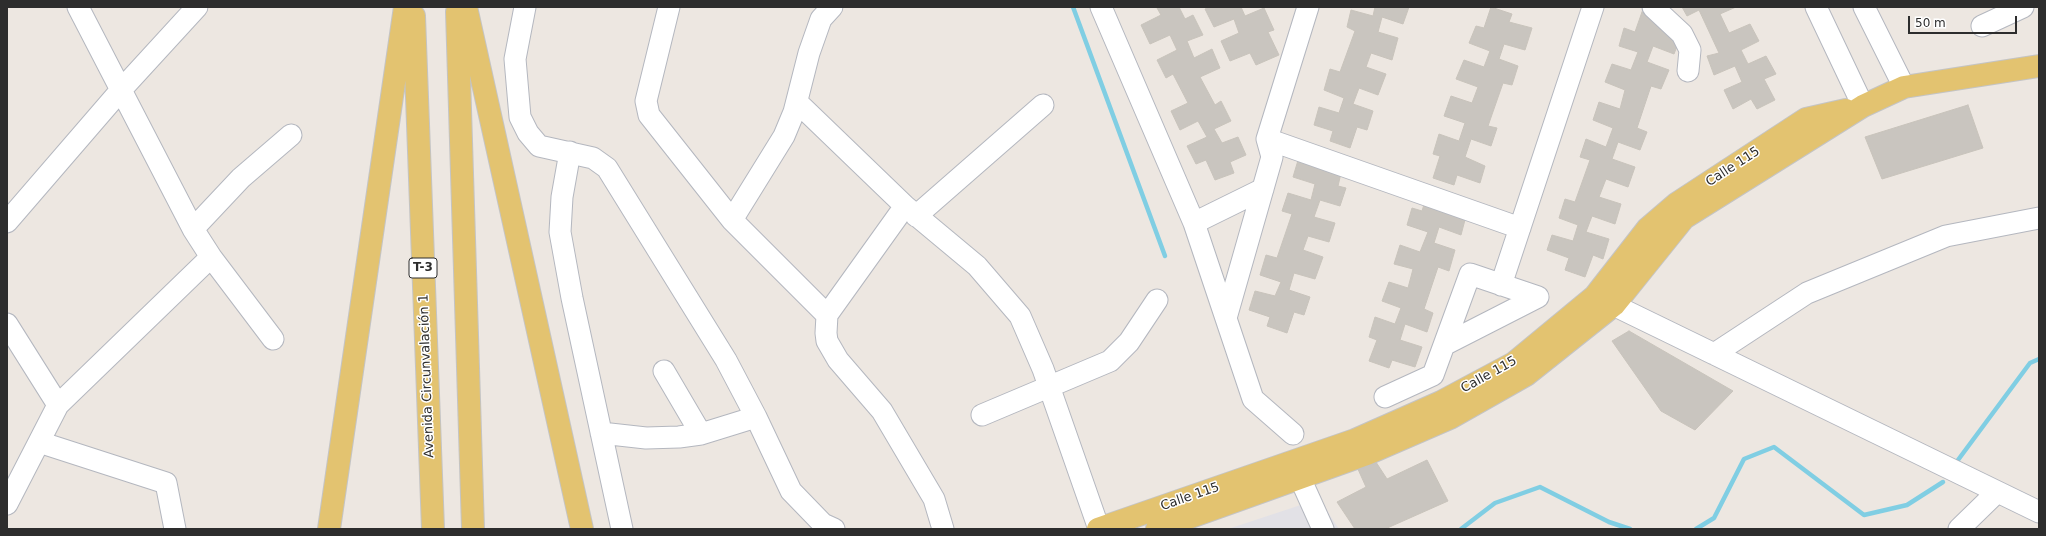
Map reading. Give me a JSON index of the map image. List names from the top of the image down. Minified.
{"streets":{"main road":["Calle 115","T-3","Avenida Circunvalación 1"]},"scale_bar":"50 m"}
